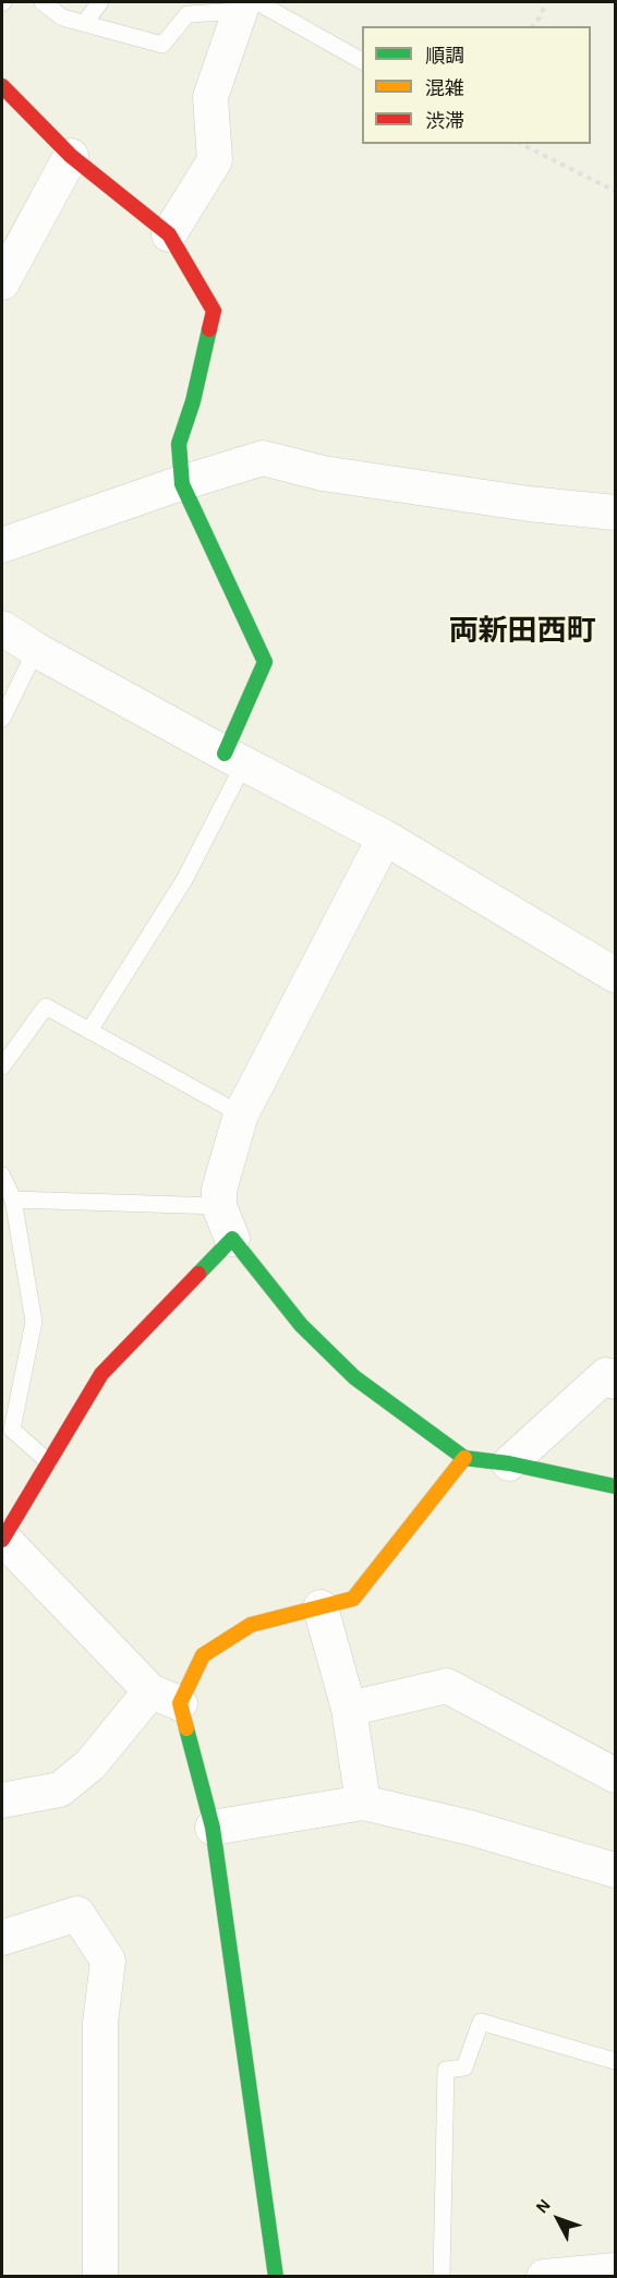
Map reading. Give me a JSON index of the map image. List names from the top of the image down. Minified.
{"districts":["両新田西町"],"legend":["順調","混雑","渋滞"],"north":"top left"}
